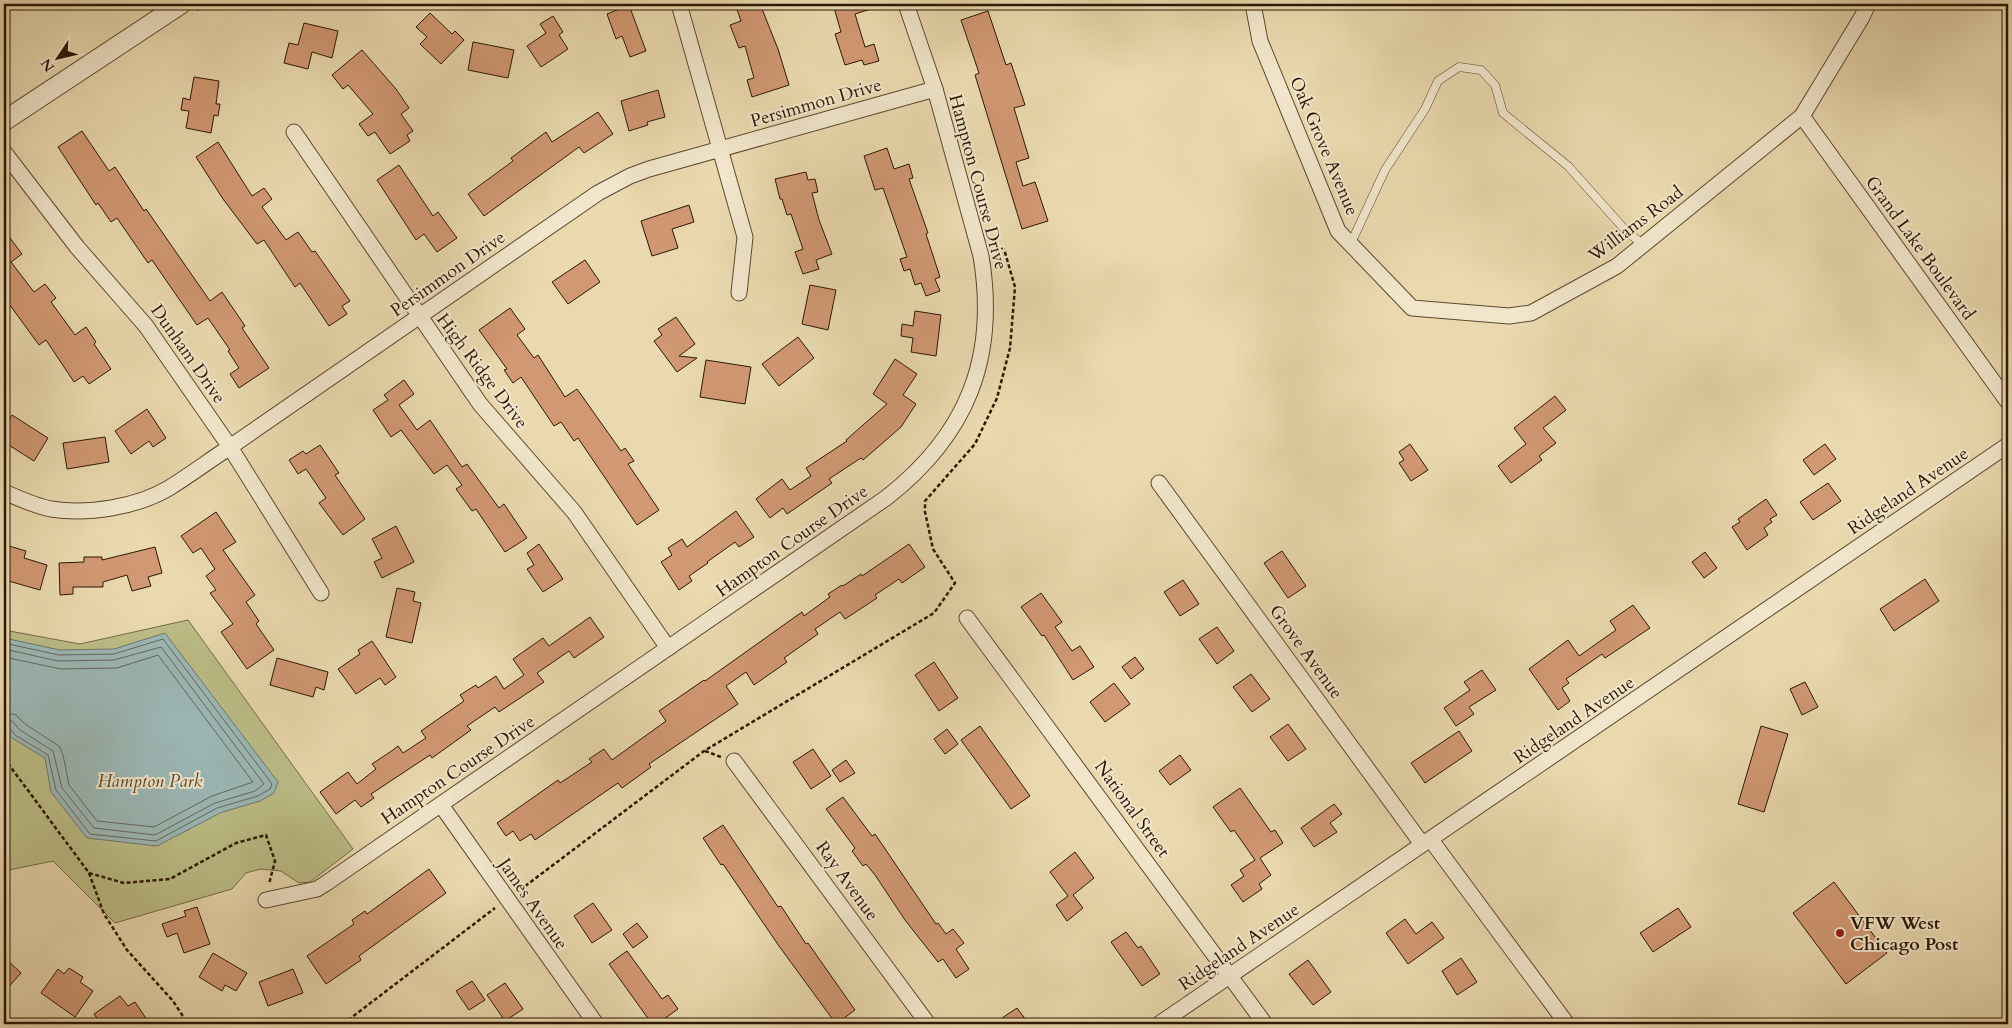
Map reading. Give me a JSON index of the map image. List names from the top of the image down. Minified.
{"streets":{"street":["Persimmon Drive","Oak Grove Avenue","Hampton Course Drive","Williams Road","Grand Lake Boulevard","Dunham Drive","High Ridge Drive","Ridgeland Avenue","Grove Avenue","National Street","Ray Avenue","James Avenue"]},"crossings":[["Persimmon Drive","Hampton Course Drive"],["Persimmon Drive","Dunham Drive"],["Persimmon Drive","High Ridge Drive"],["Oak Grove Avenue","Williams Road"],["Hampton Course Drive","High Ridge Drive"],["Hampton Course Drive","James Avenue"],["Williams Road","Grand Lake Boulevard"],["Ridgeland Avenue","Grove Avenue"],["Ridgeland Avenue","National Street"]],"parks":["Hampton Park"],"places":["VFW West Chicago Post"],"north":"bottom left"}
